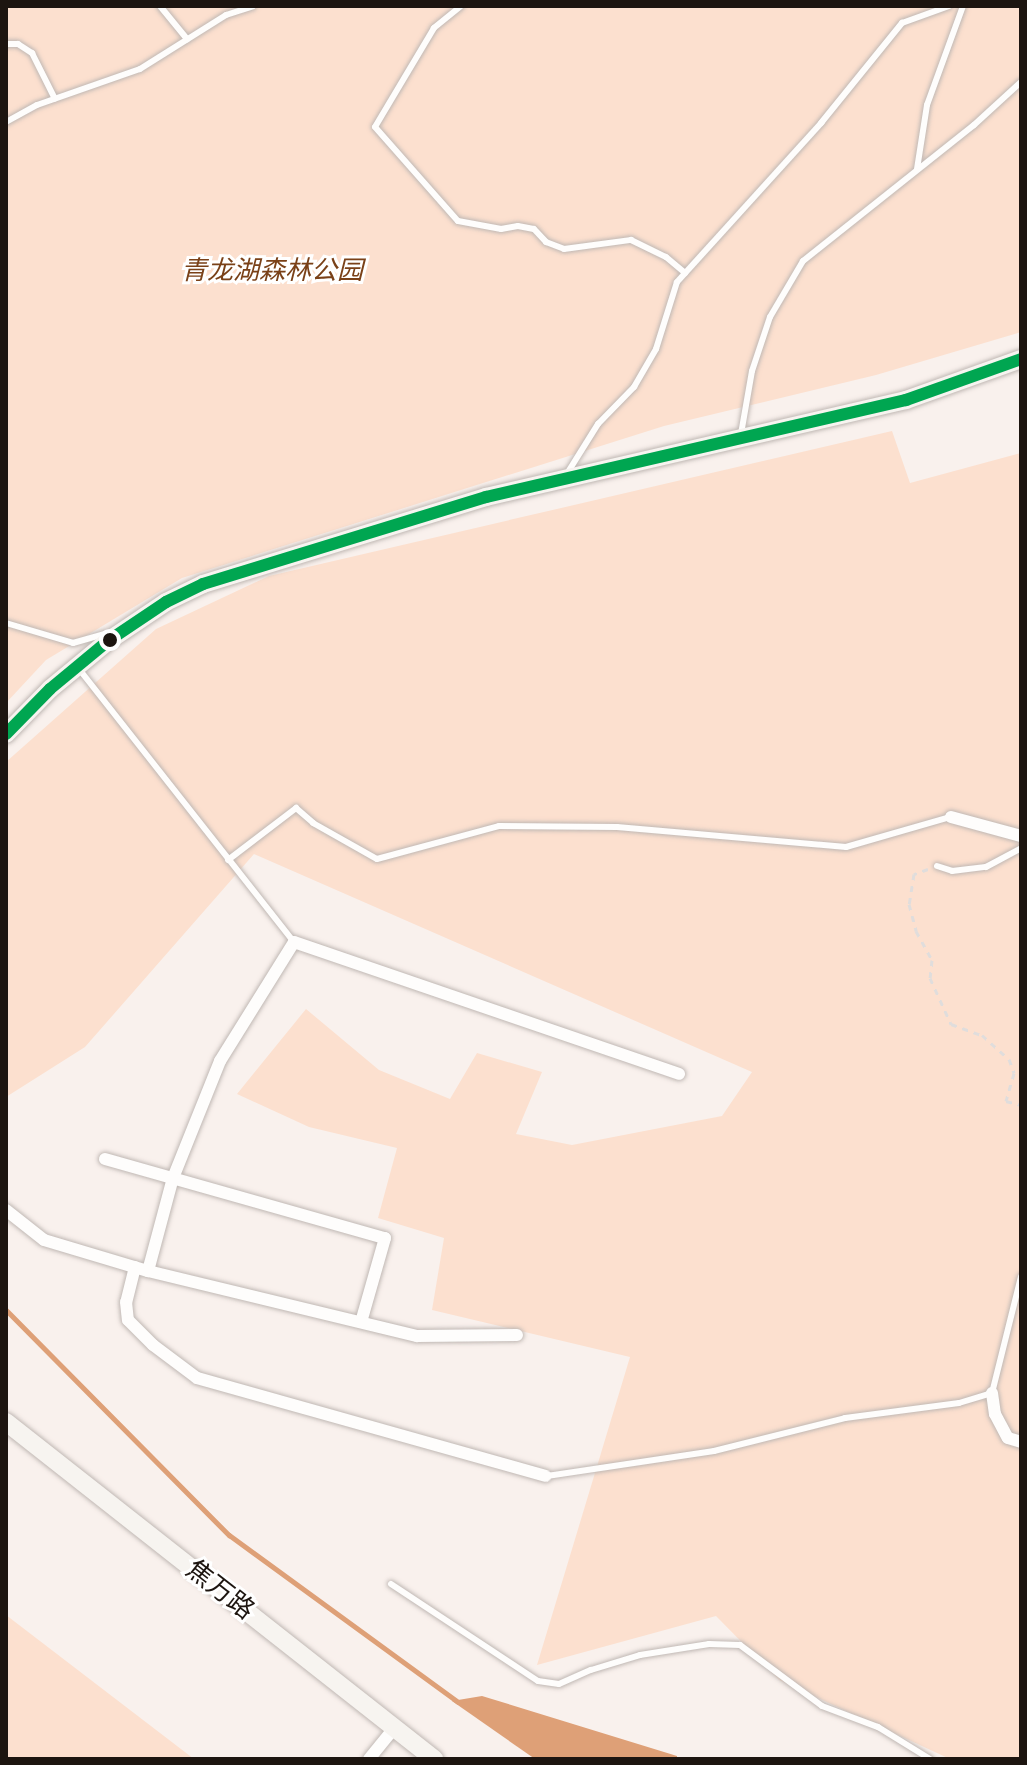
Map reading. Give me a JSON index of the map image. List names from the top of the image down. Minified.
{"streets":{"main road":["焦万路"]},"parks":["青龙湖森林公园"]}
